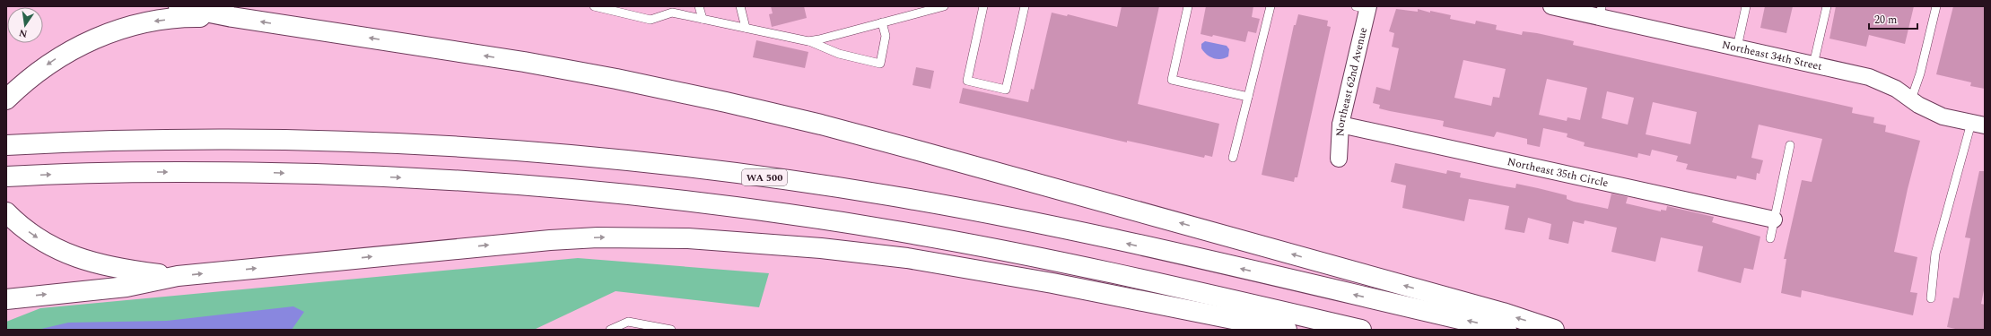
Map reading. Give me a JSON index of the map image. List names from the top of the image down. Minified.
{"streets":{"highway":["WA 500"],"street":["Northeast 34th Street","Northeast 62nd Avenue","Northeast 35th Circle"]},"crossings":[["Northeast 62nd Avenue","Northeast 35th Circle"]],"scale_bar":"20 m","north":"bottom"}
